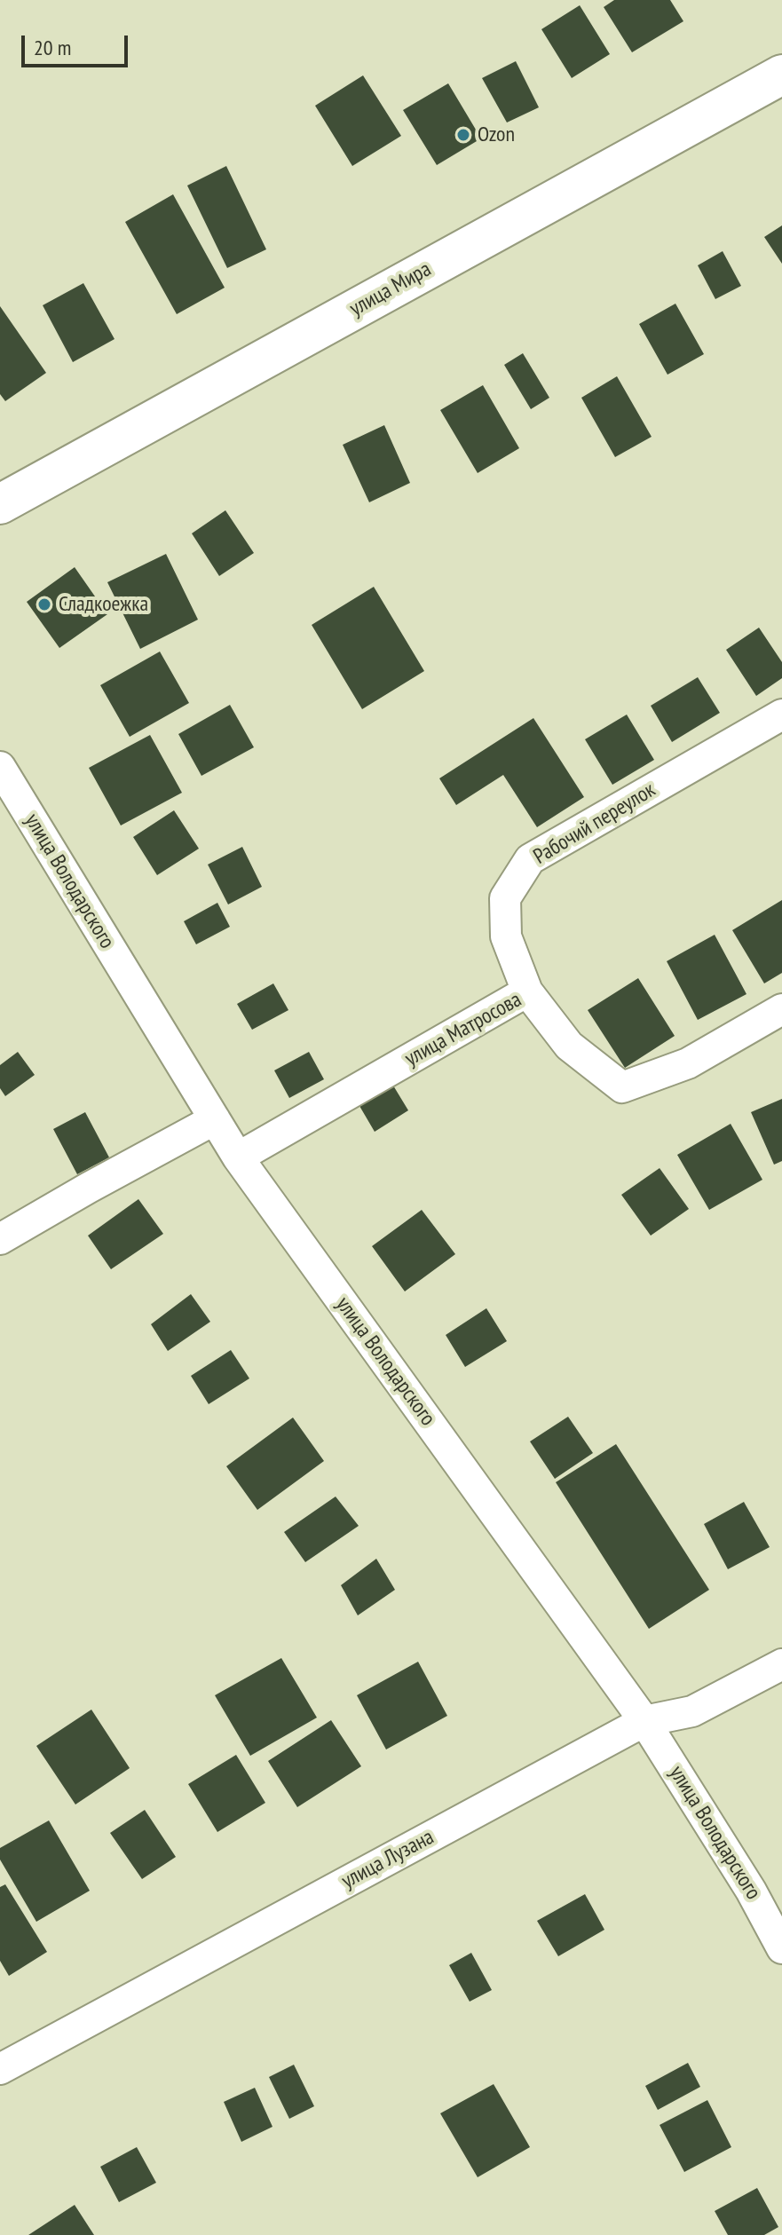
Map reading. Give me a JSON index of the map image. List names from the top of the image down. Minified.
{"streets":{"main road":["улица Мира"],"street":["Рабочий переулок","улица Володарского","улица Матросова","улица Лузана"]},"crossings":[["Рабочий переулок","улица Матросова"],["улица Володарского","улица Матросова"],["улица Володарского","улица Лузана"]],"places":["Ozon","Сладкоежка"],"scale_bar":"20 m"}
